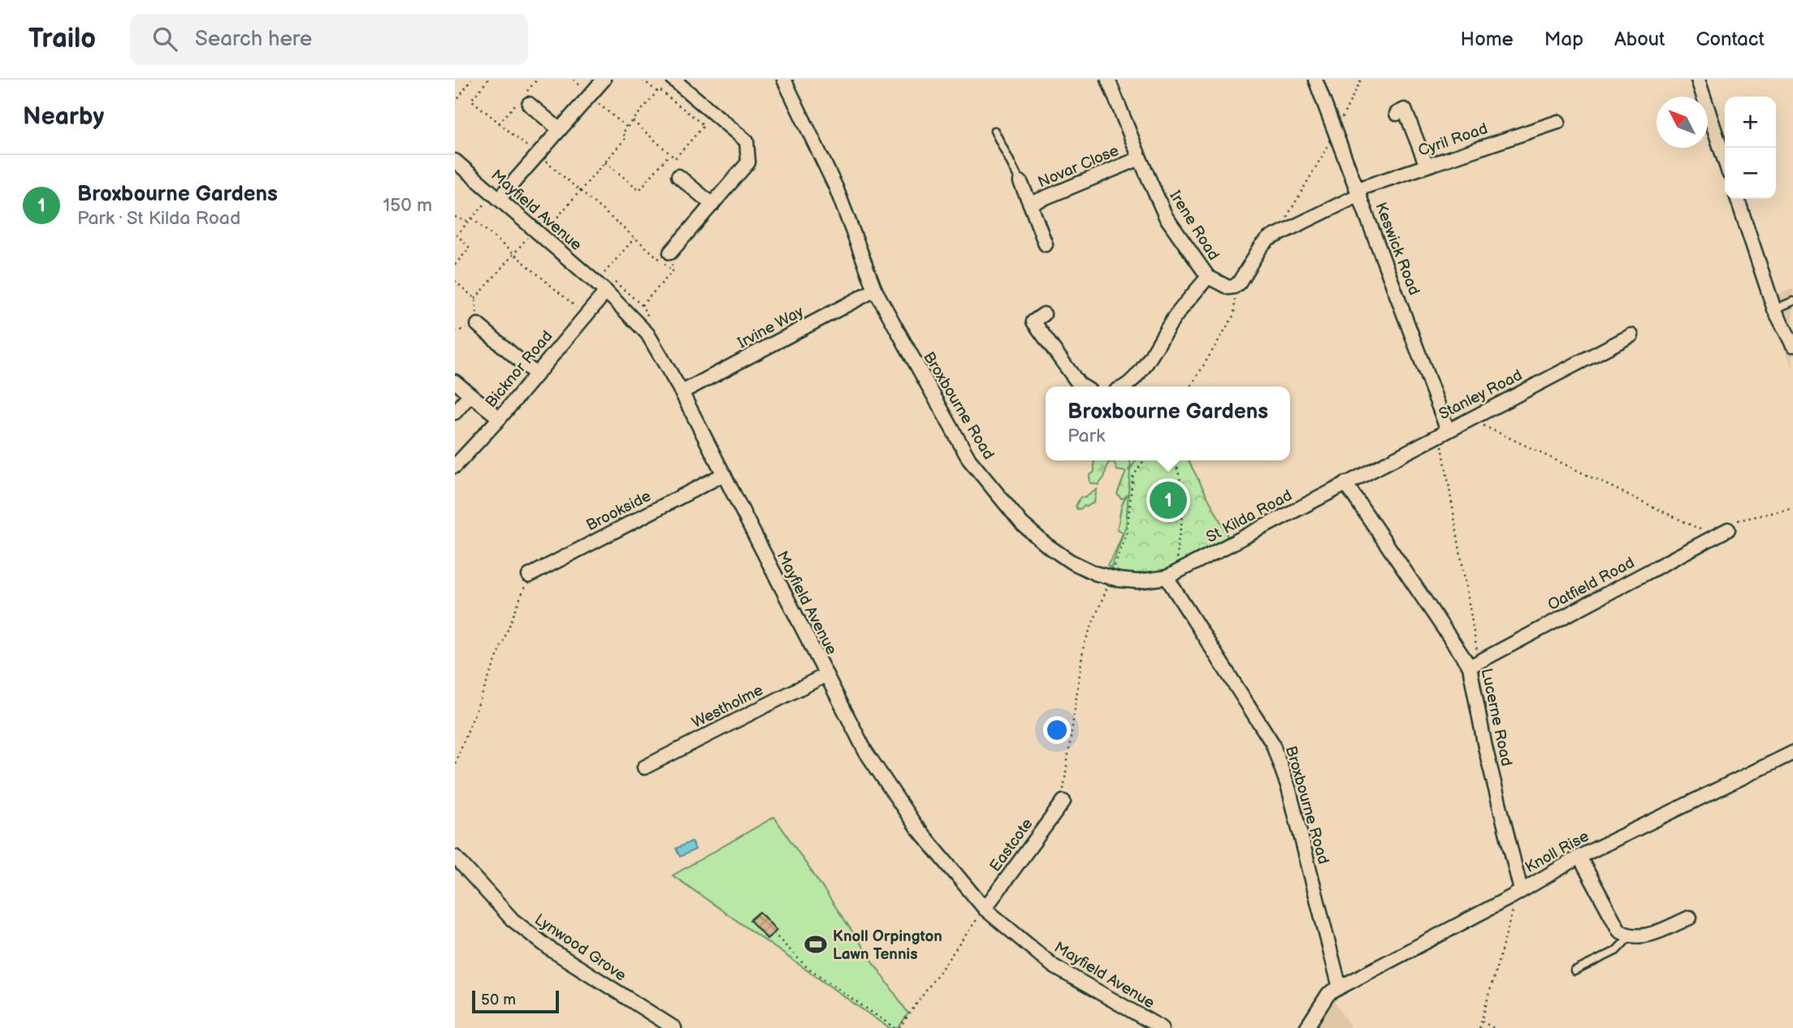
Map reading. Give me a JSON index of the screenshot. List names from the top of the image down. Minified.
{"streets":{"street":["Cyril Road","Novar Close","Mayfield Avenue","Irene Road","Keswick Road","Irvine Way","Bicknor Road","Stanley Road","Broxbourne Road","Brookside","St Kilda Road","Oatfield Road","Westholme","Lucerne Road","Eastcote","Knoll Rise","Lynwood Grove"]},"crossings":[["Cyril Road","Keswick Road"],["Novar Close","Irene Road"],["Mayfield Avenue","Irvine Way"],["Mayfield Avenue","Bicknor Road"],["Mayfield Avenue","Brookside"],["Mayfield Avenue","Westholme"],["Mayfield Avenue","Eastcote"],["Keswick Road","Stanley Road"],["Irvine Way","Broxbourne Road"],["Stanley Road","St Kilda Road"],["Stanley Road","Lucerne Road"],["Broxbourne Road","St Kilda Road"],["Broxbourne Road","Knoll Rise"],["St Kilda Road","Lucerne Road"],["Oatfield Road","Lucerne Road"],["Lucerne Road","Knoll Rise"]],"places":{"sports":["Knoll Orpington Lawn Tennis"]},"scale_bar":"50 m","north":"top left","page":{"header":"Trailo","search":"Search here","nav":["Home","Map","About","Contact"],"heading":"Nearby","map_buttons":["+","−"],"list":[{"mark":"1","name":"Broxbourne Gardens","note":"Park · St Kilda Road","value":"150 m"}],"popup":["Broxbourne Gardens","Park"],"pins":"1","scale":"50 m"}}
